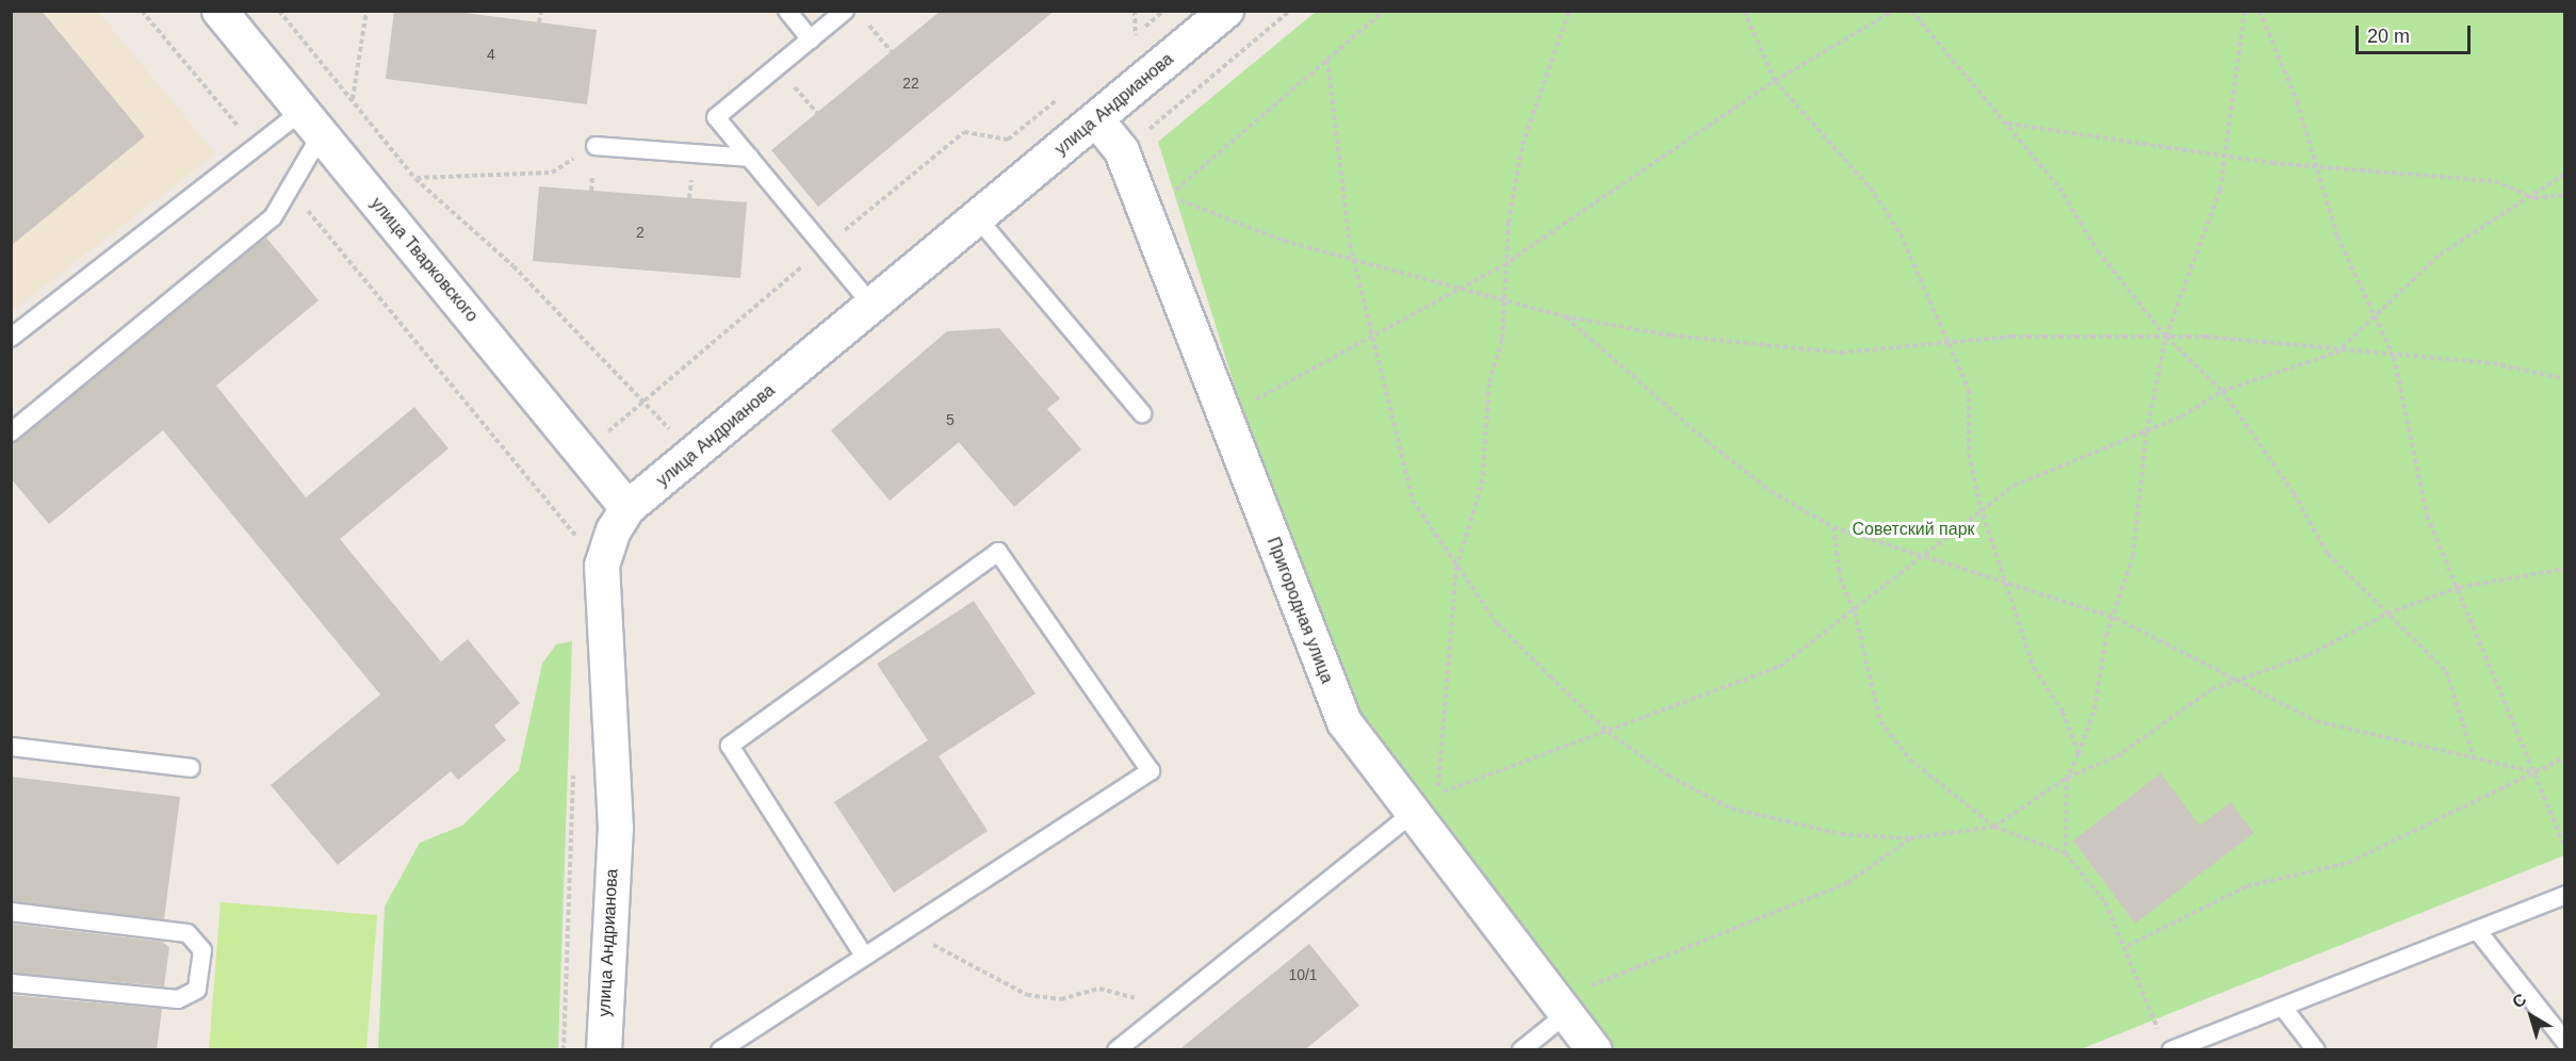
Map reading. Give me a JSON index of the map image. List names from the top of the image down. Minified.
{"streets":{"street":["улица Андрианова","улица Тварковского","Пригородная улица"]},"crossings":[["улица Андрианова","улица Тварковского"],["улица Андрианова","Пригородная улица"]],"parks":["Советский парк"],"house_numbers":["4","22","2","5","10/1"],"scale_bar":"20 m","north":"top left"}
